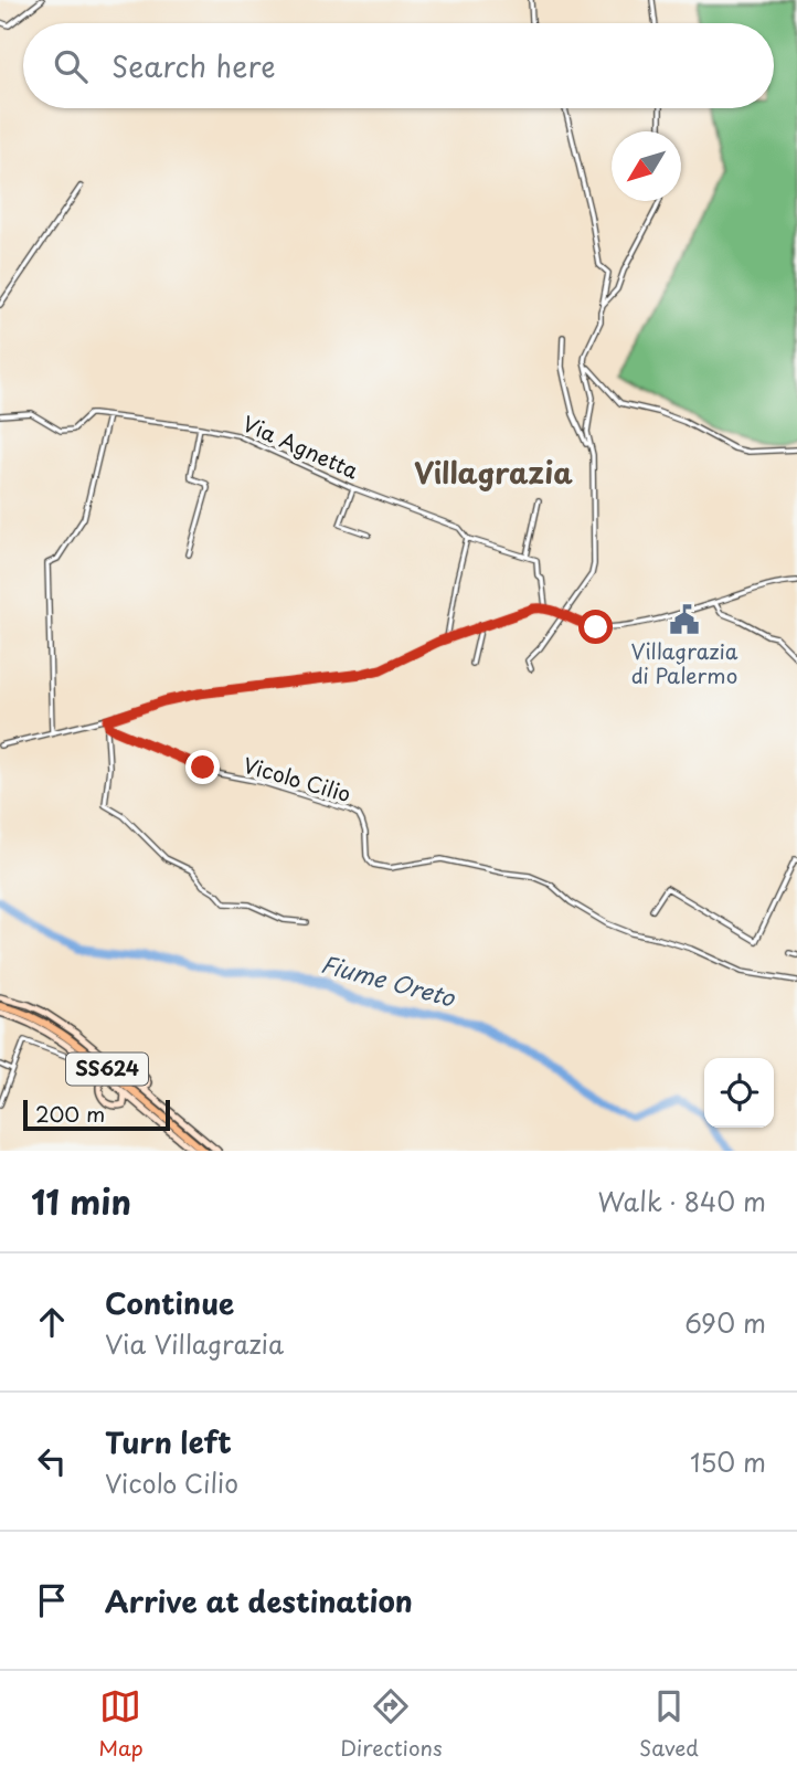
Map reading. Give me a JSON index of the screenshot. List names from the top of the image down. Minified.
{"streets":{"main road":["SS624"],"street":["Via Agnetta","Vicolo Cilio"]},"districts":["Villagrazia"],"water":["Fiume Oreto"],"places":{"public building":["Villagrazia di Palermo"]},"scale_bar":"200 m","north":"bottom left","page":{"search":"Search here","scale":"200 m","heading":["11 min","Walk · 840 m"],"list":[["Continue","Via Villagrazia","690 m"],["Turn left","Vicolo Cilio","150 m"],"Arrive at destination"],"nav":["Map","Directions","Saved"]}}
